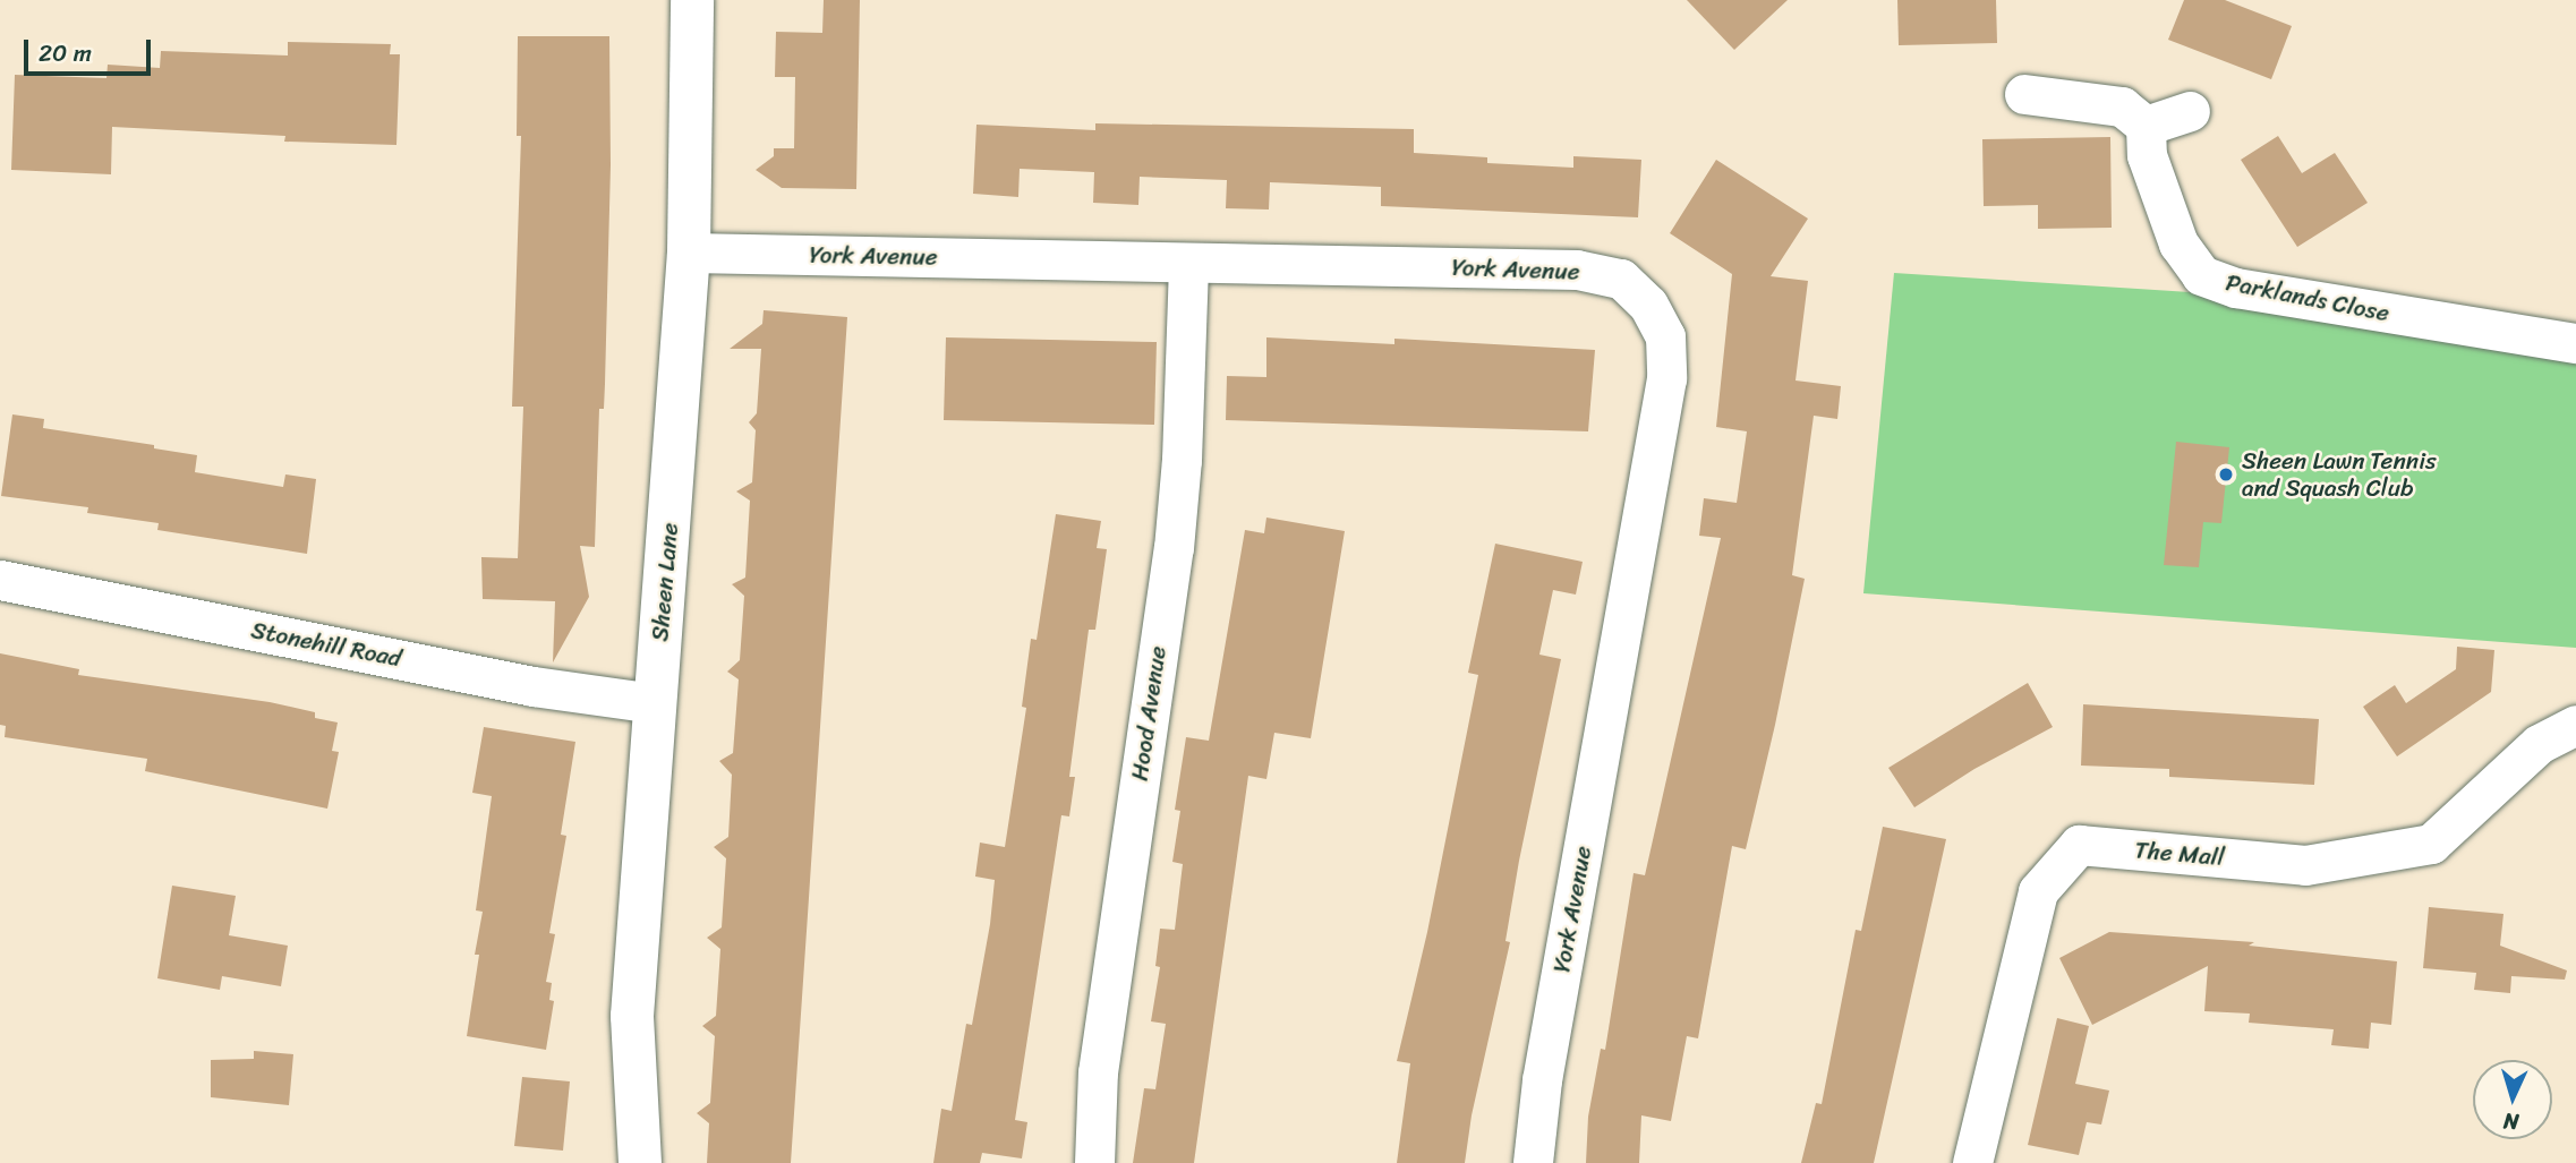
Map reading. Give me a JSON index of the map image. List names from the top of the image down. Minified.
{"streets":{"main road":["Sheen Lane"],"street":["York Avenue","Parklands Close","Stonehill Road","Hood Avenue","The Mall"]},"crossings":[["York Avenue","Sheen Lane"],["York Avenue","Hood Avenue"],["Sheen Lane","Stonehill Road"]],"places":["Sheen Lawn Tennis and Squash Club"],"scale_bar":"20 m","north":"bottom"}
